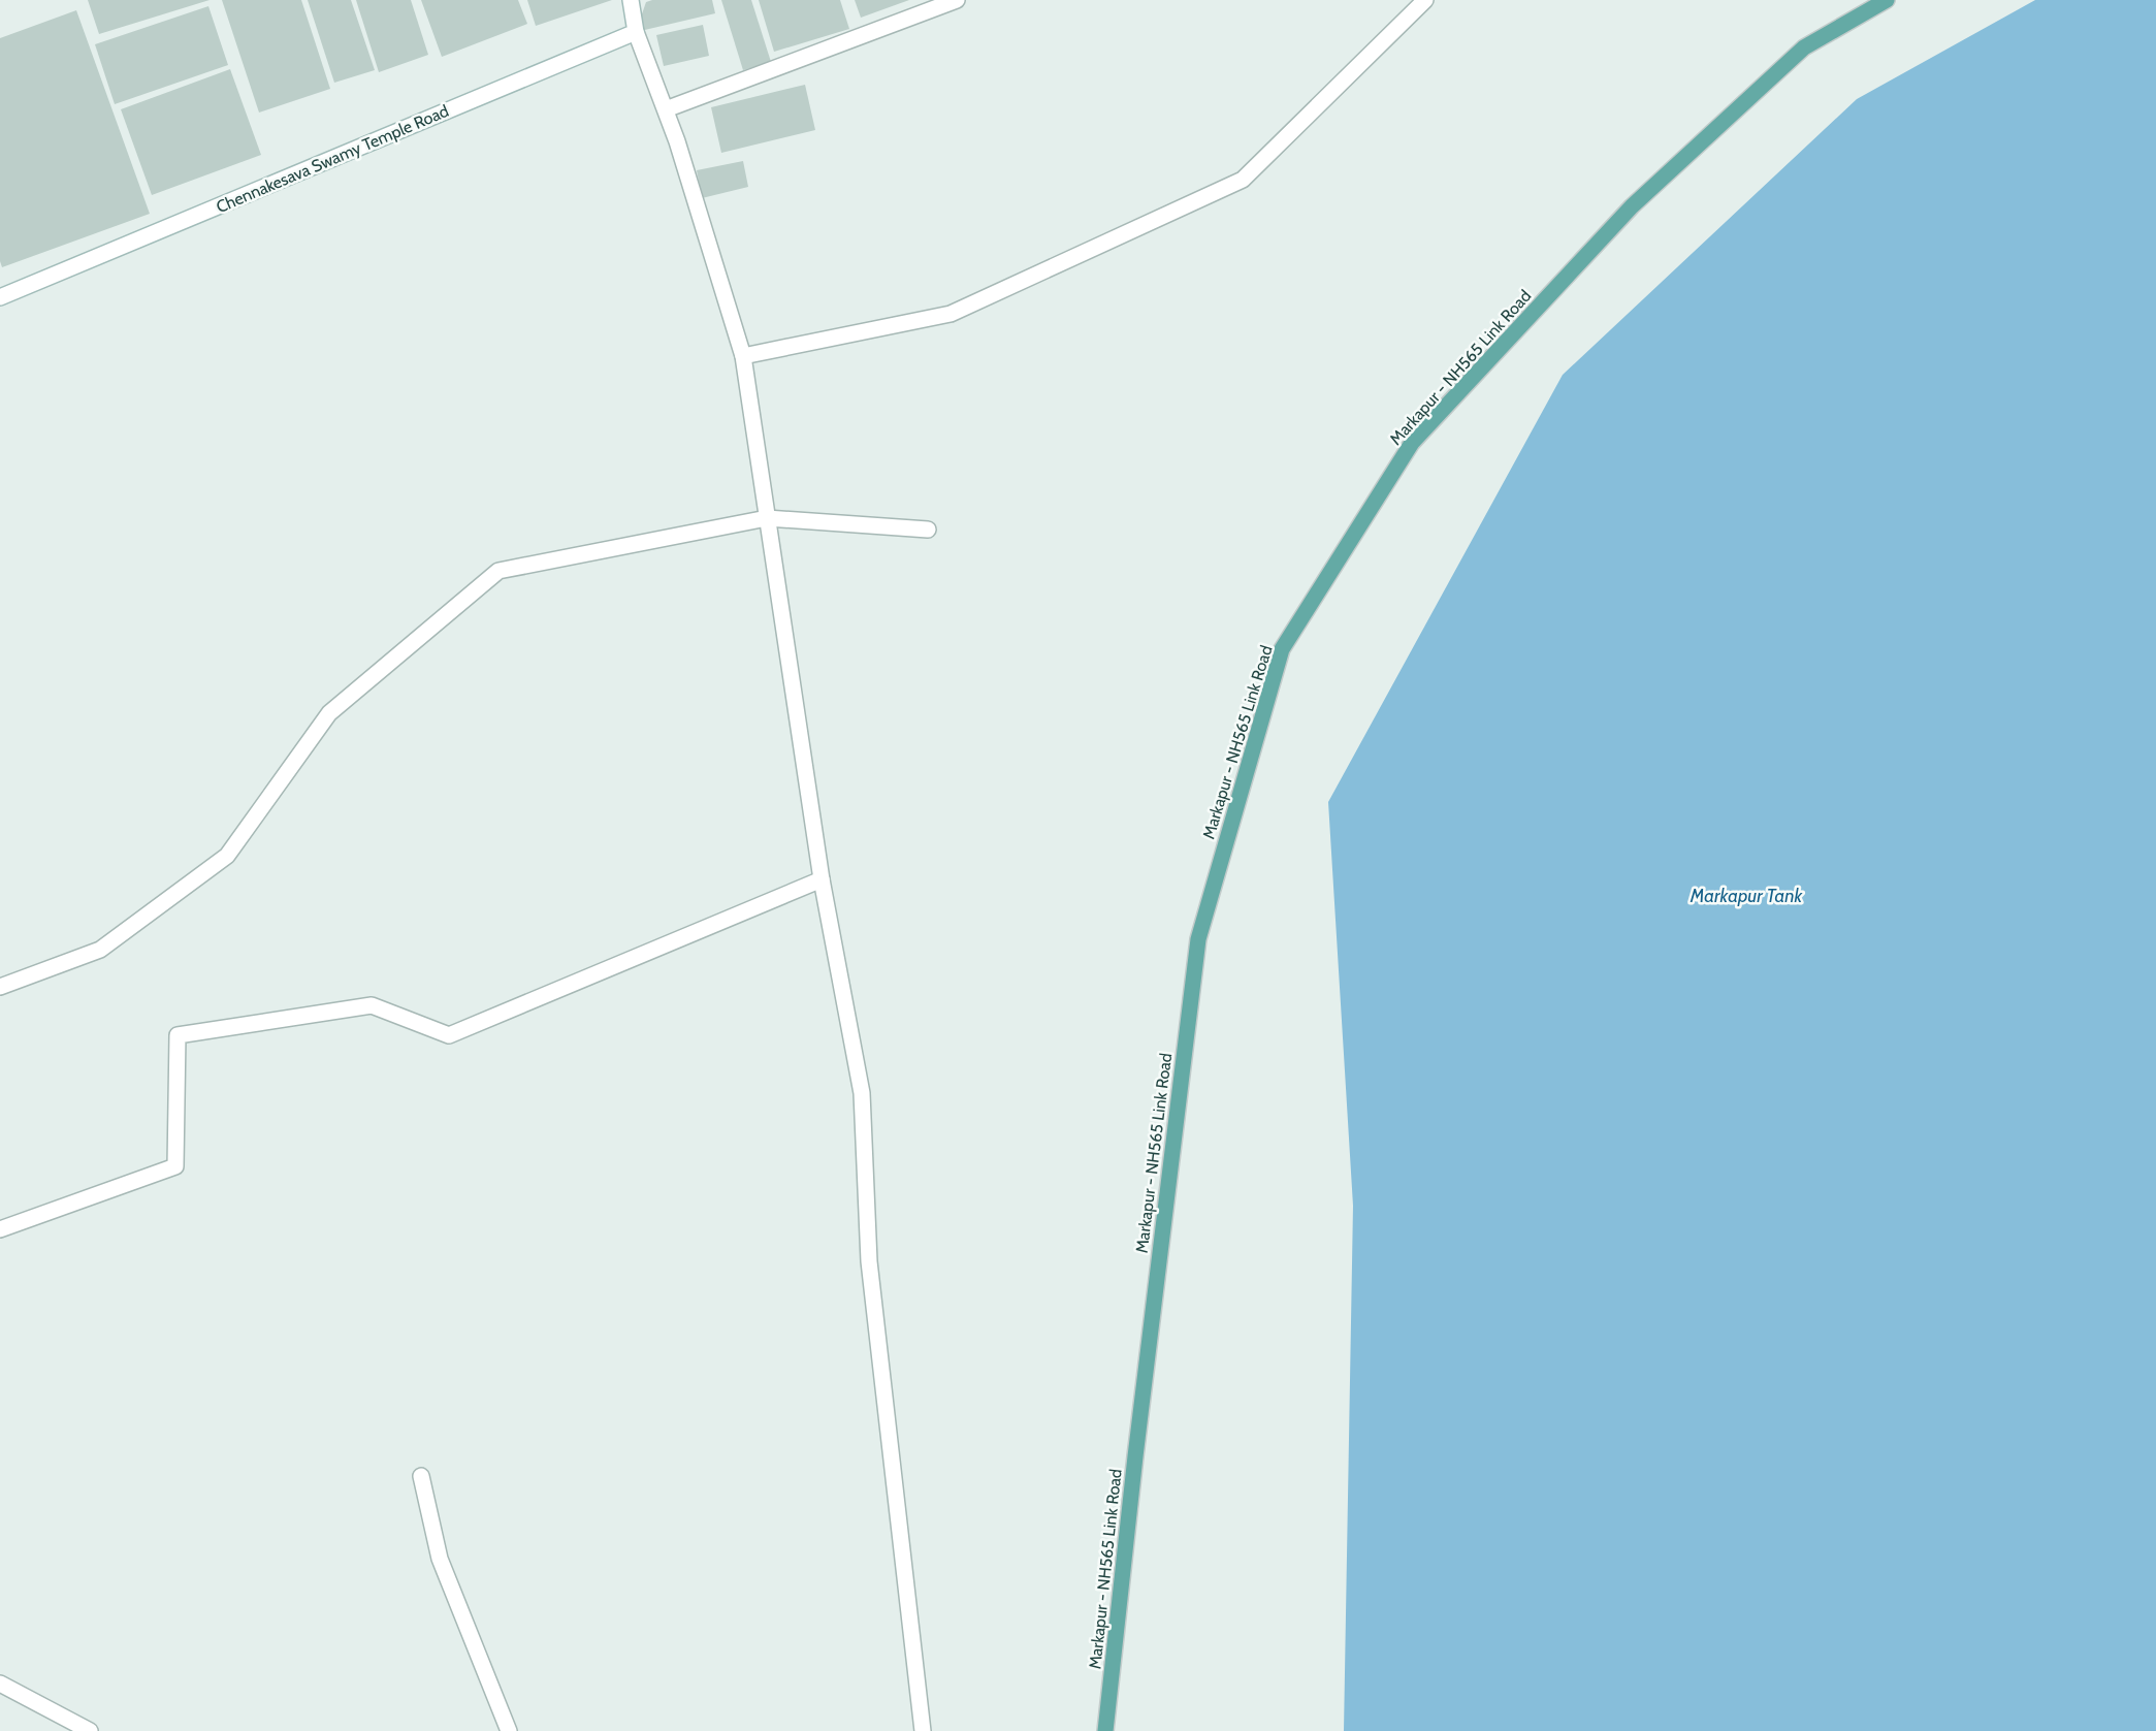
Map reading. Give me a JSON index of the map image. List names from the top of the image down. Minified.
{"streets":{"main road":["Markapur - NH565 Link Road"],"street":["Chennakesava Swamy Temple Road"]},"water":["Markapur Tank"]}
